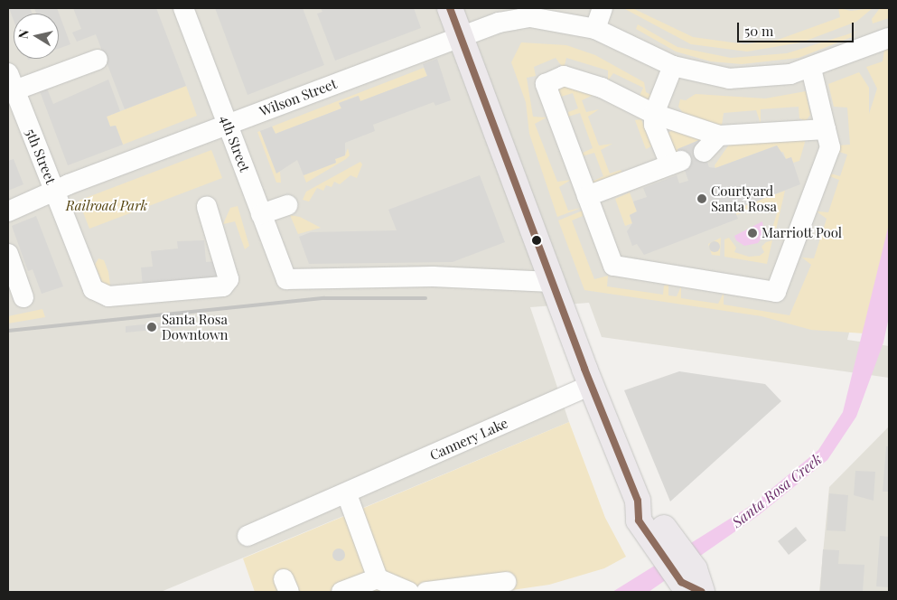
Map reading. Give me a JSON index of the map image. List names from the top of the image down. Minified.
{"streets":{"street":["Wilson Street","4th Street","5th Street","Cannery Lake"]},"crossings":[["Wilson Street","4th Street"],["Wilson Street","5th Street"]],"water":["Santa Rosa Creek"],"parks":["Railroad Park"],"places":["Courtyard Santa Rosa","Marriott Pool","Santa Rosa Downtown"],"scale_bar":"50 m","north":"left"}
